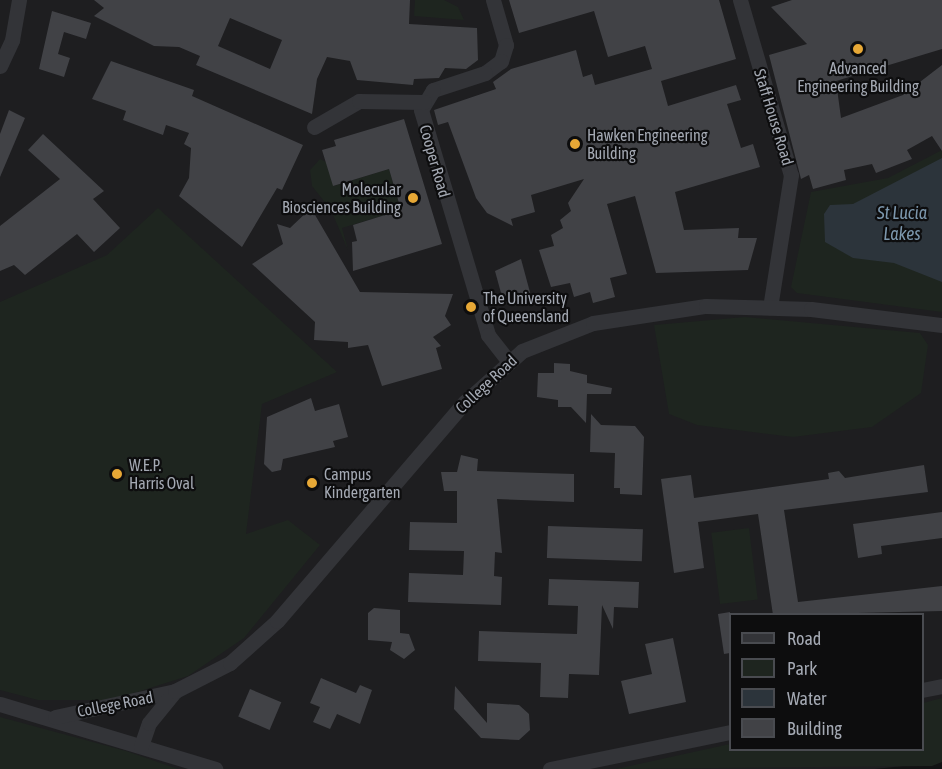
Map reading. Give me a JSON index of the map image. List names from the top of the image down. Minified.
{"streets":{"street":["Staff House Road","Cooper Road","College Road"]},"crossings":[["Staff House Road","College Road"],["Cooper Road","College Road"]],"water":["St Lucia Lakes"],"places":["Advanced Engineering Building","Hawken Engineering Building","Molecular Biosciences Building","The University of Queensland","W.E.P. Harris Oval","Campus Kindergarten"],"legend":["Road","Park","Water","Building"]}
